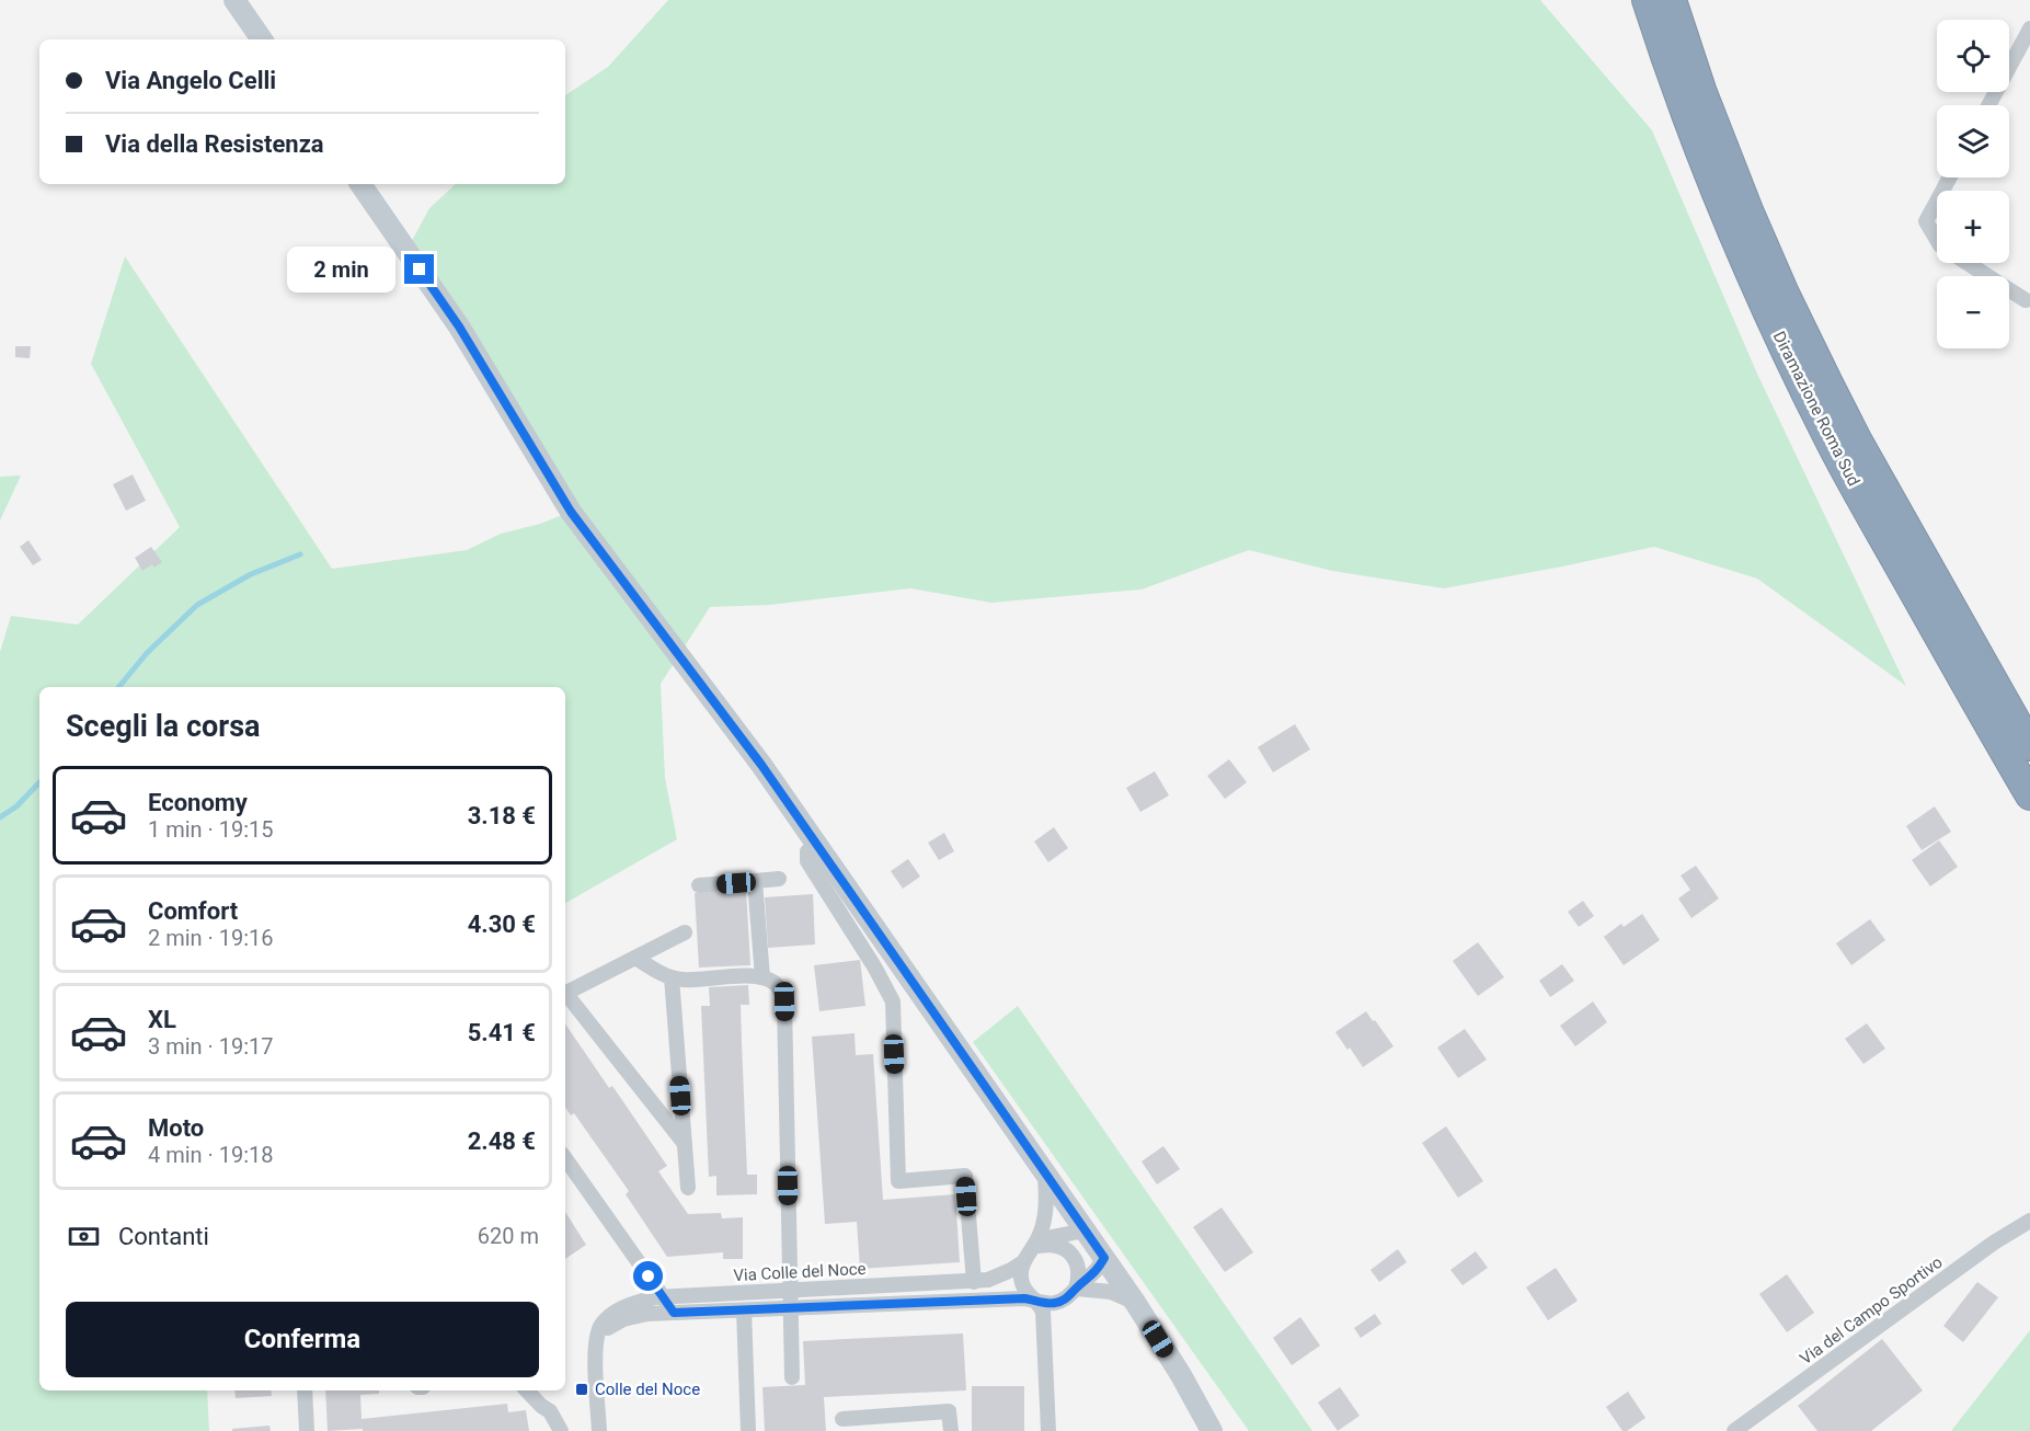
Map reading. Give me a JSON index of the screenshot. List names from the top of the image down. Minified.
{"streets":{"highway":["Diramazione Roma Sud"],"street":["Via Colle del Noce","Via del Campo Sportivo"]},"places":{"transit":["Colle del Noce"]},"page":{"map_buttons":["+","−"],"banner":["Via Angelo Celli","Via della Resistenza"],"bubble":"2 min","heading":"Scegli la corsa","list":[{"name":"Economy","note":"1 min · 19:15","value":"3.18 €"},{"name":"Comfort","note":"2 min · 19:16","value":"4.30 €"},{"name":"XL","note":"3 min · 19:17","value":"5.41 €"},{"name":"Moto","note":"4 min · 19:18","value":"2.48 €"}],"pay":["Contanti","620 m"],"buttons":"Conferma"}}
